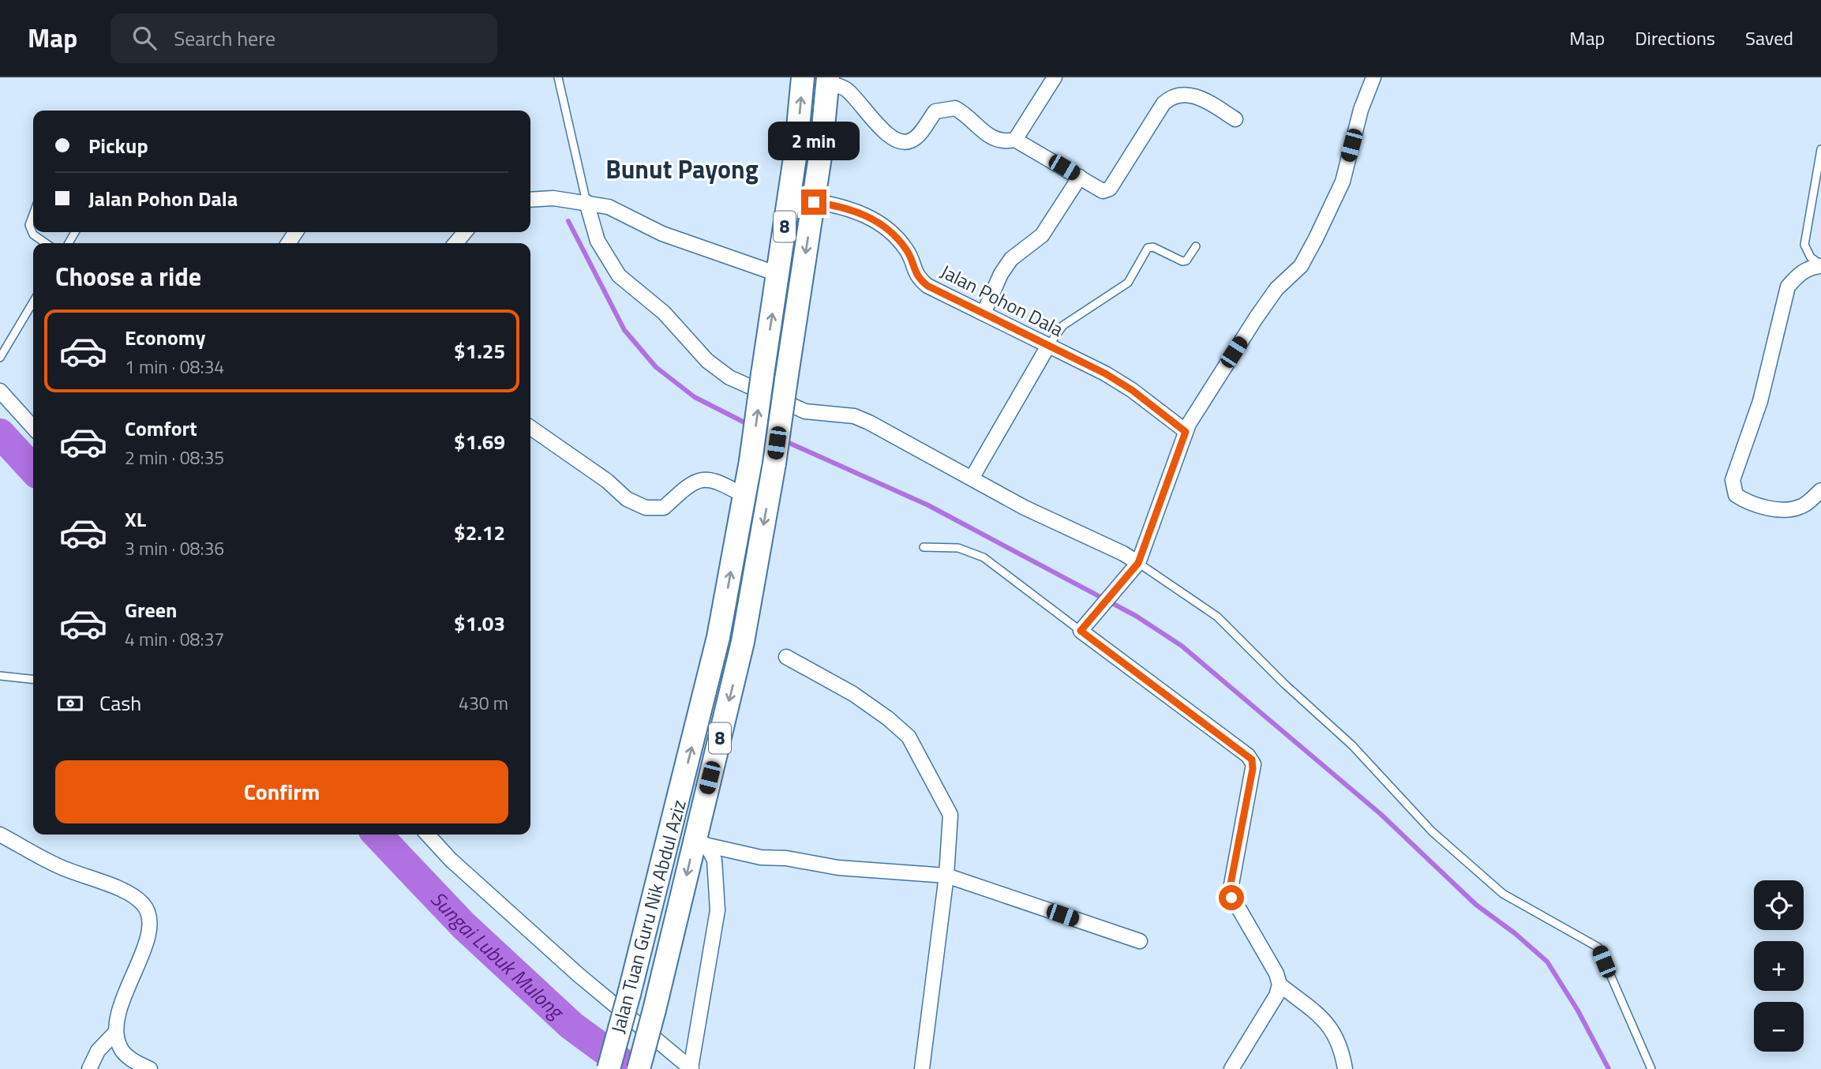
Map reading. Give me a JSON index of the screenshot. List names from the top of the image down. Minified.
{"streets":{"main road":["8","Jalan Tuan Guru Nik Abdul Aziz"],"street":["Jalan Pohon Dala"]},"crossings":[["Jalan Pohon Dala","Jalan Tuan Guru Nik Abdul Aziz"]],"districts":["Bunut Payong"],"water":["Sungai Lubuk Mulong"],"page":{"header":"Map","search":"Search here","nav":["Map","Directions","Saved"],"banner":["Pickup","Jalan Pohon Dala"],"bubble":"2 min","heading":"Choose a ride","list":[{"name":"Economy","note":"1 min · 08:34","value":"$1.25"},{"name":"Comfort","note":"2 min · 08:35","value":"$1.69"},{"name":"XL","note":"3 min · 08:36","value":"$2.12"},{"name":"Green","note":"4 min · 08:37","value":"$1.03"}],"pay":["Cash","430 m"],"buttons":"Confirm","map_buttons":["+","−"]}}
